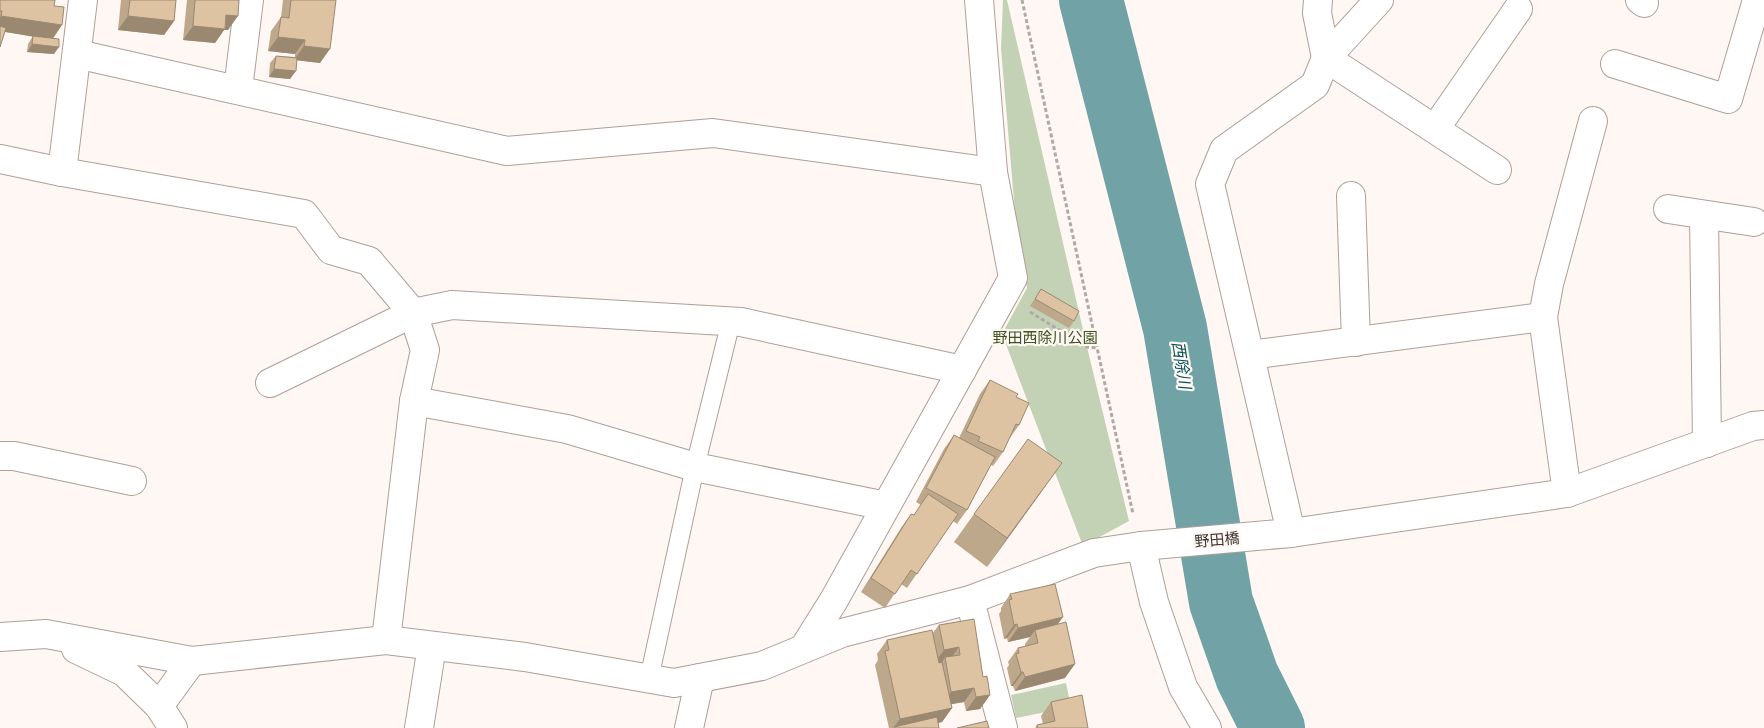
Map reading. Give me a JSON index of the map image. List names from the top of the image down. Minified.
{"streets":{"street":["野田橋"]},"water":["西除川"],"parks":["野田西除川公園"]}
